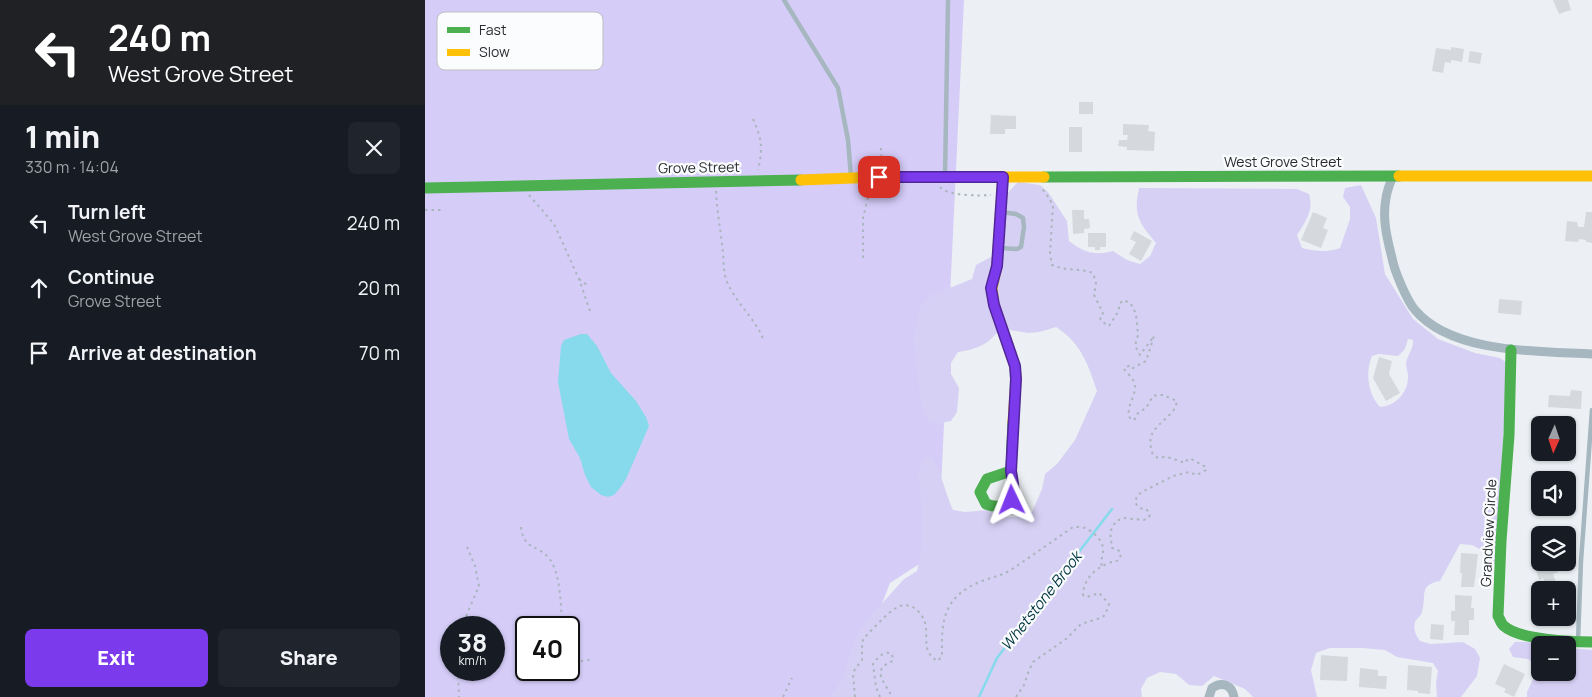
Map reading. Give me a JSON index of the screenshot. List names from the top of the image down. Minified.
{"streets":{"main road":["West Grove Street","Grove Street","Grandview Circle"]},"crossings":[["West Grove Street","Grove Street"]],"water":["Whetstone Brook"],"legend":["Fast","Slow"],"north":"bottom","page":{"turn":["240 m","West Grove Street"],"heading":["1 min","330 m · 14:04"],"list":[{"name":"Turn left","note":"West Grove Street","value":"240 m"},{"name":"Continue","note":"Grove Street","value":"20 m"},{"name":"Arrive at destination","value":"70 m"}],"map_buttons":["+","−"],"speed":"38 km/h","limit":"40","buttons":["Exit","Share"]}}
